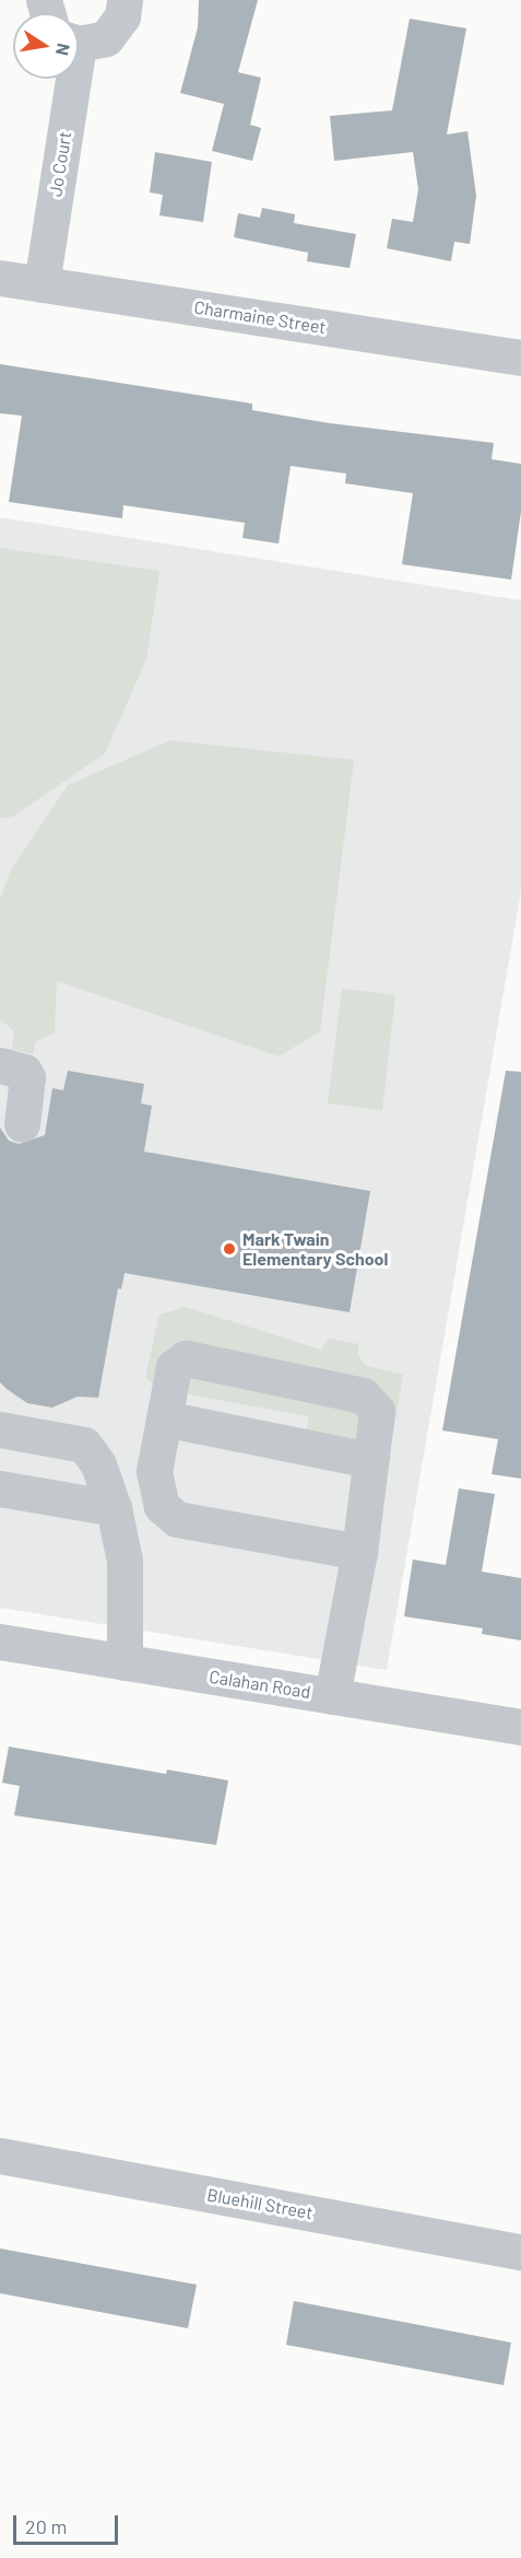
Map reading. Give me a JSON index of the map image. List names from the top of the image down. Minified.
{"streets":{"street":["Jo Court","Charmaine Street","Calahan Road","Bluehill Street"]},"crossings":[["Jo Court","Charmaine Street"]],"places":["Mark Twain Elementary School"],"scale_bar":"20 m","north":"right"}
